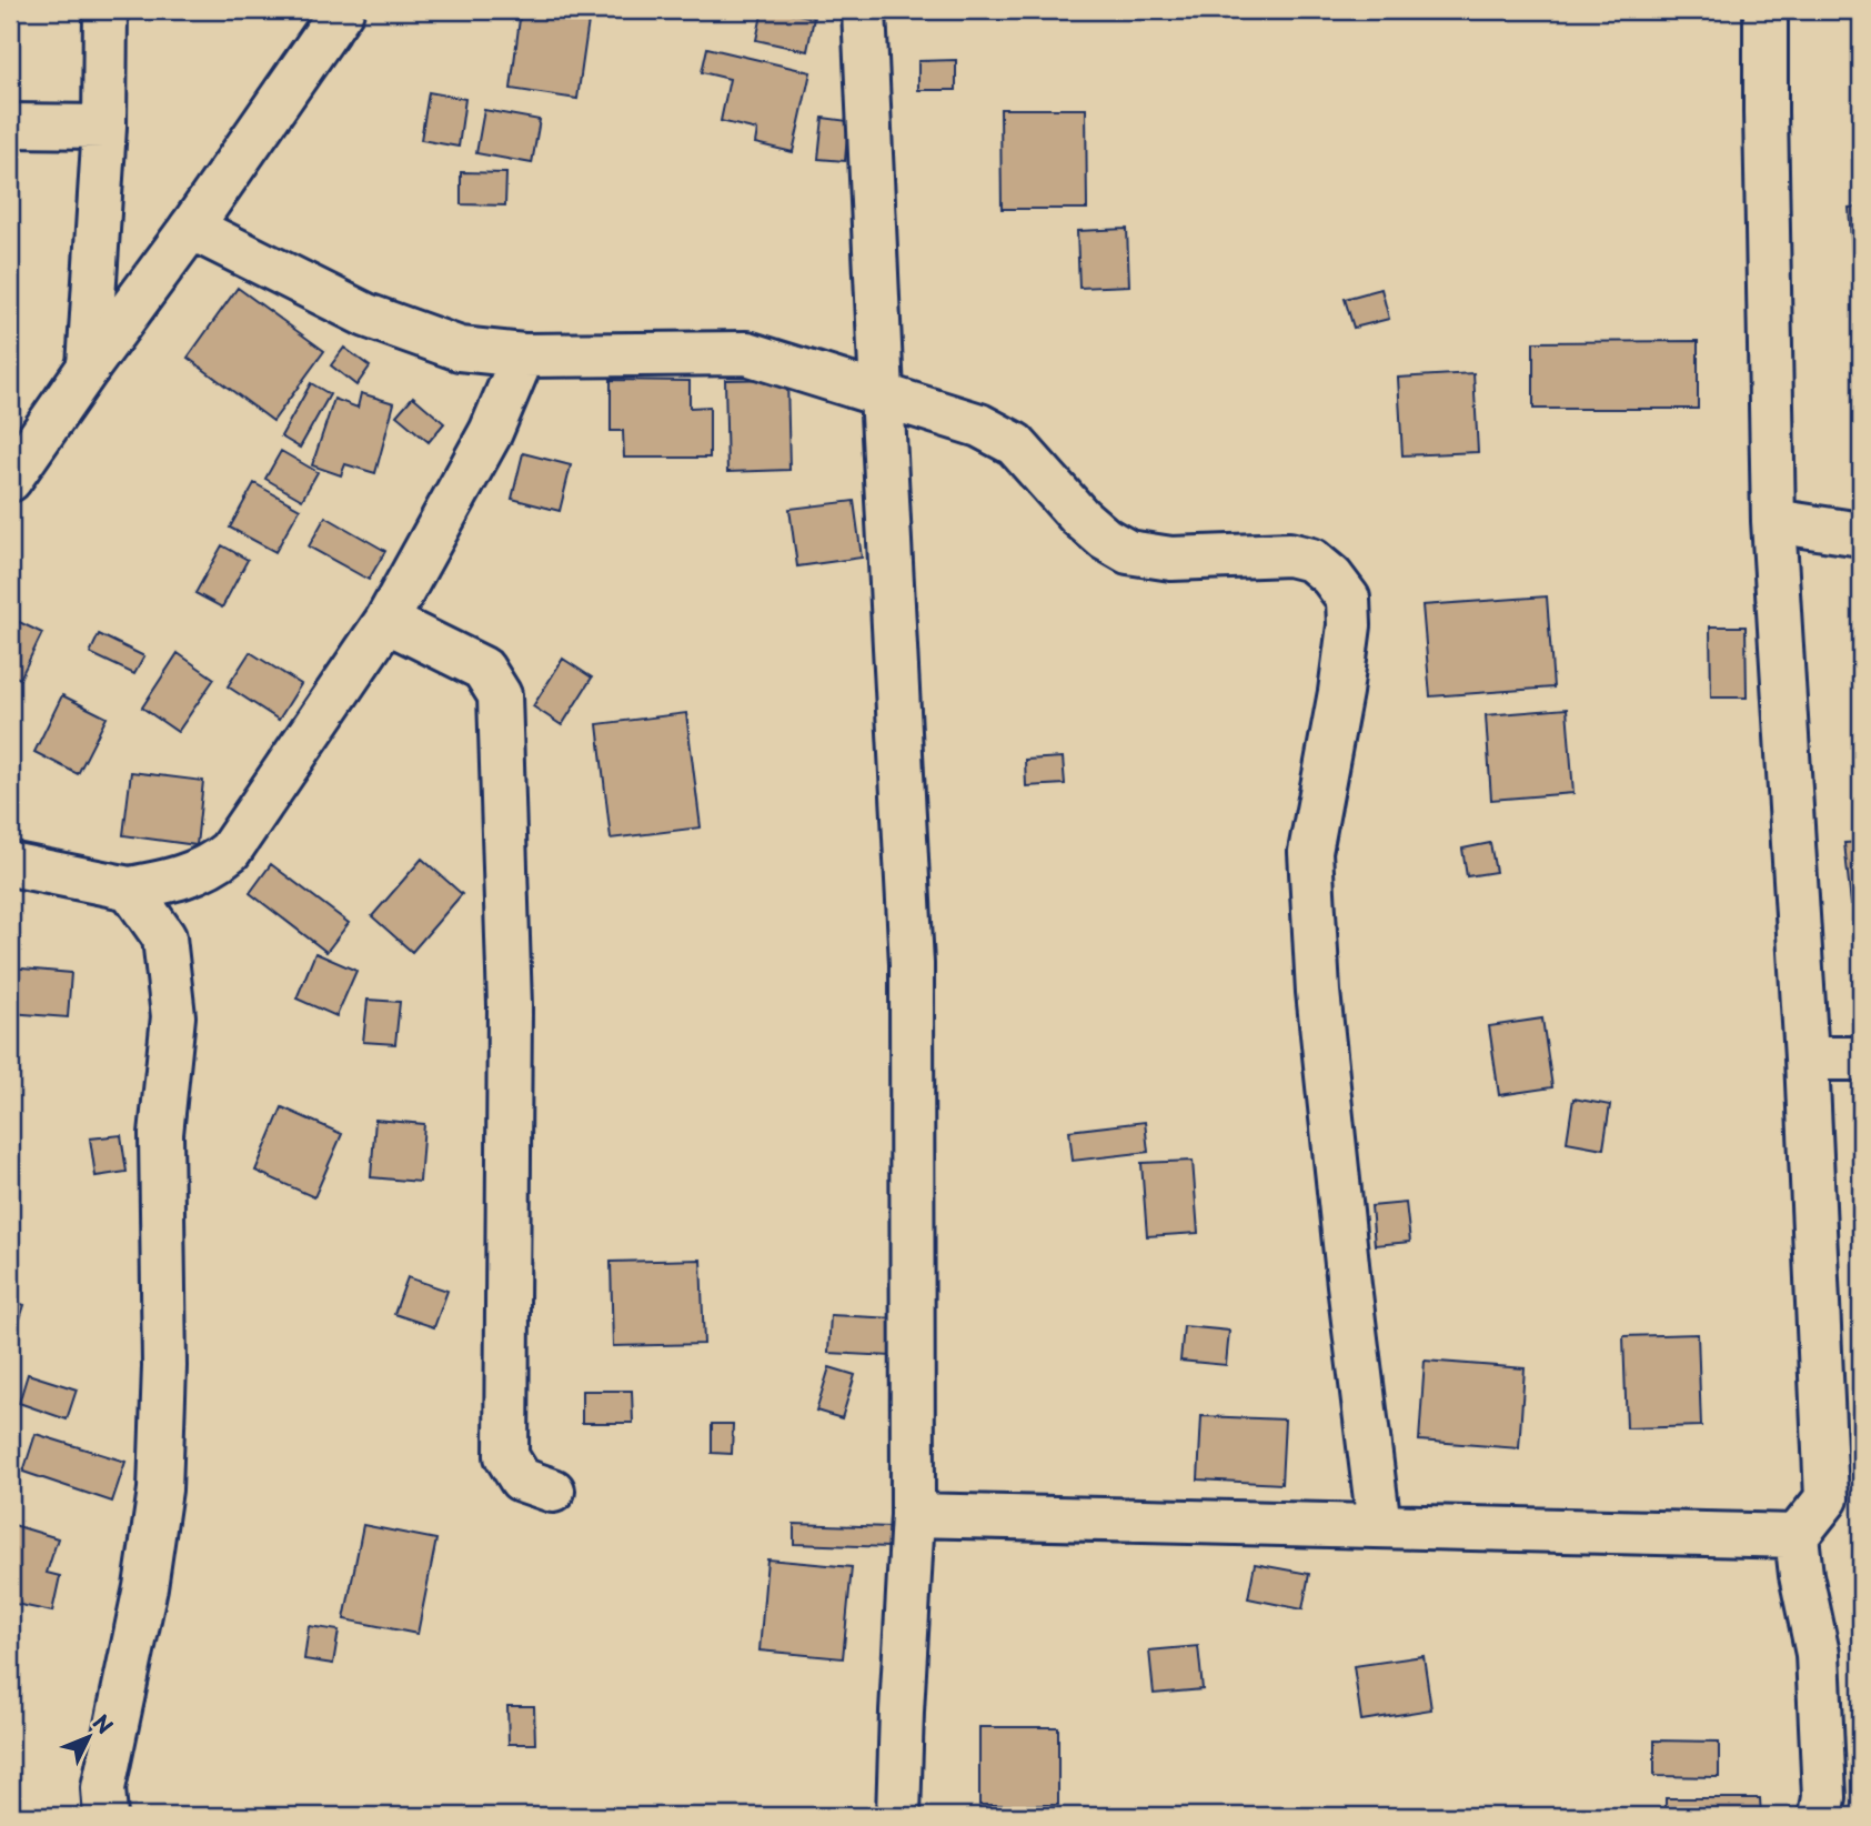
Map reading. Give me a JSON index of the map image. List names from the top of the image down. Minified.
{"north":"top right"}
